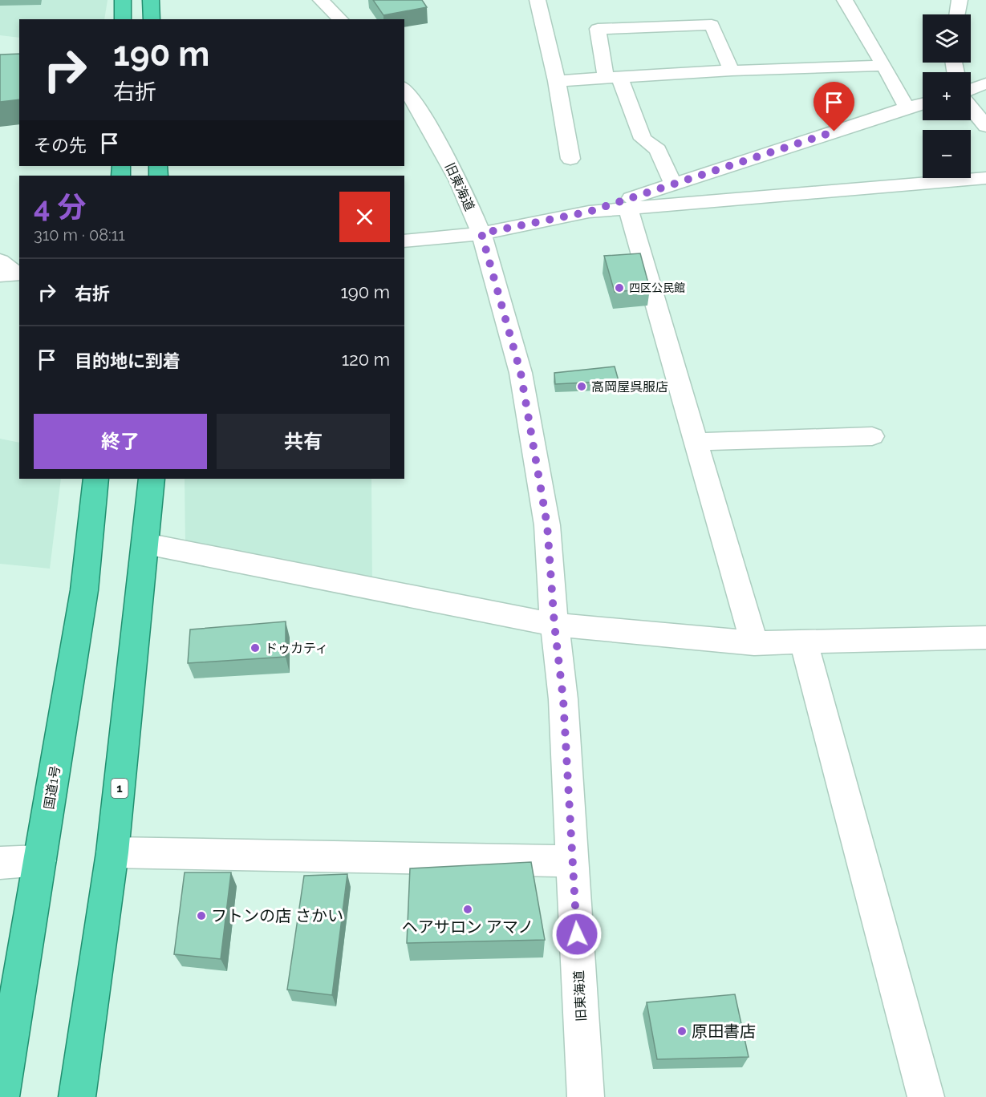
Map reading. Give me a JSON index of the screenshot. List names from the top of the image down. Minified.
{"streets":{"highway":["国道1号","1"],"street":["旧東海道"]},"places":["四区公民館","高岡屋呉服店","ドゥカティ","ヘアサロン アマノ","フトンの店 さかい","原田書店"],"page":{"map_buttons":["+","−"],"turn":["190 m","右折"],"then":"その先","heading":["4 分","310 m · 08:11"],"list":[{"name":"右折","value":"190 m"},{"name":"目的地に到着","value":"120 m"}],"buttons":["終了","共有"]}}
